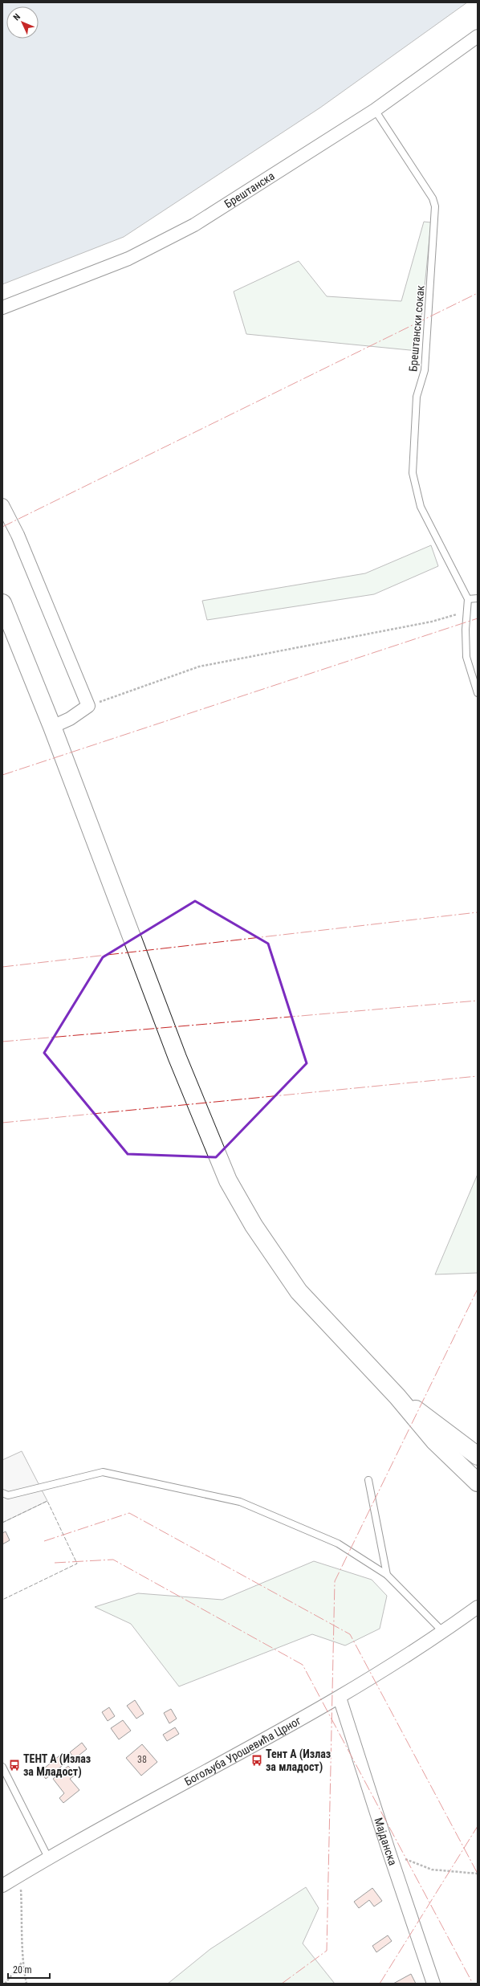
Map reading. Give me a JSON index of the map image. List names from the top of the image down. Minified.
{"streets":{"street":["Брештанска","Богољуба Урошевића Црног","Мајданска"],"lane":["Брештански сокак"]},"crossings":[["Брештанска","Брештански сокак"],["Богољуба Урошевића Црног","Мајданска"]],"places":{"bus stop":["Тент А (Излаз за младост)","ТЕНТ А (Излаз за Младост)"]},"house_numbers":["38"],"scale_bar":"20 m","north":"top left"}
